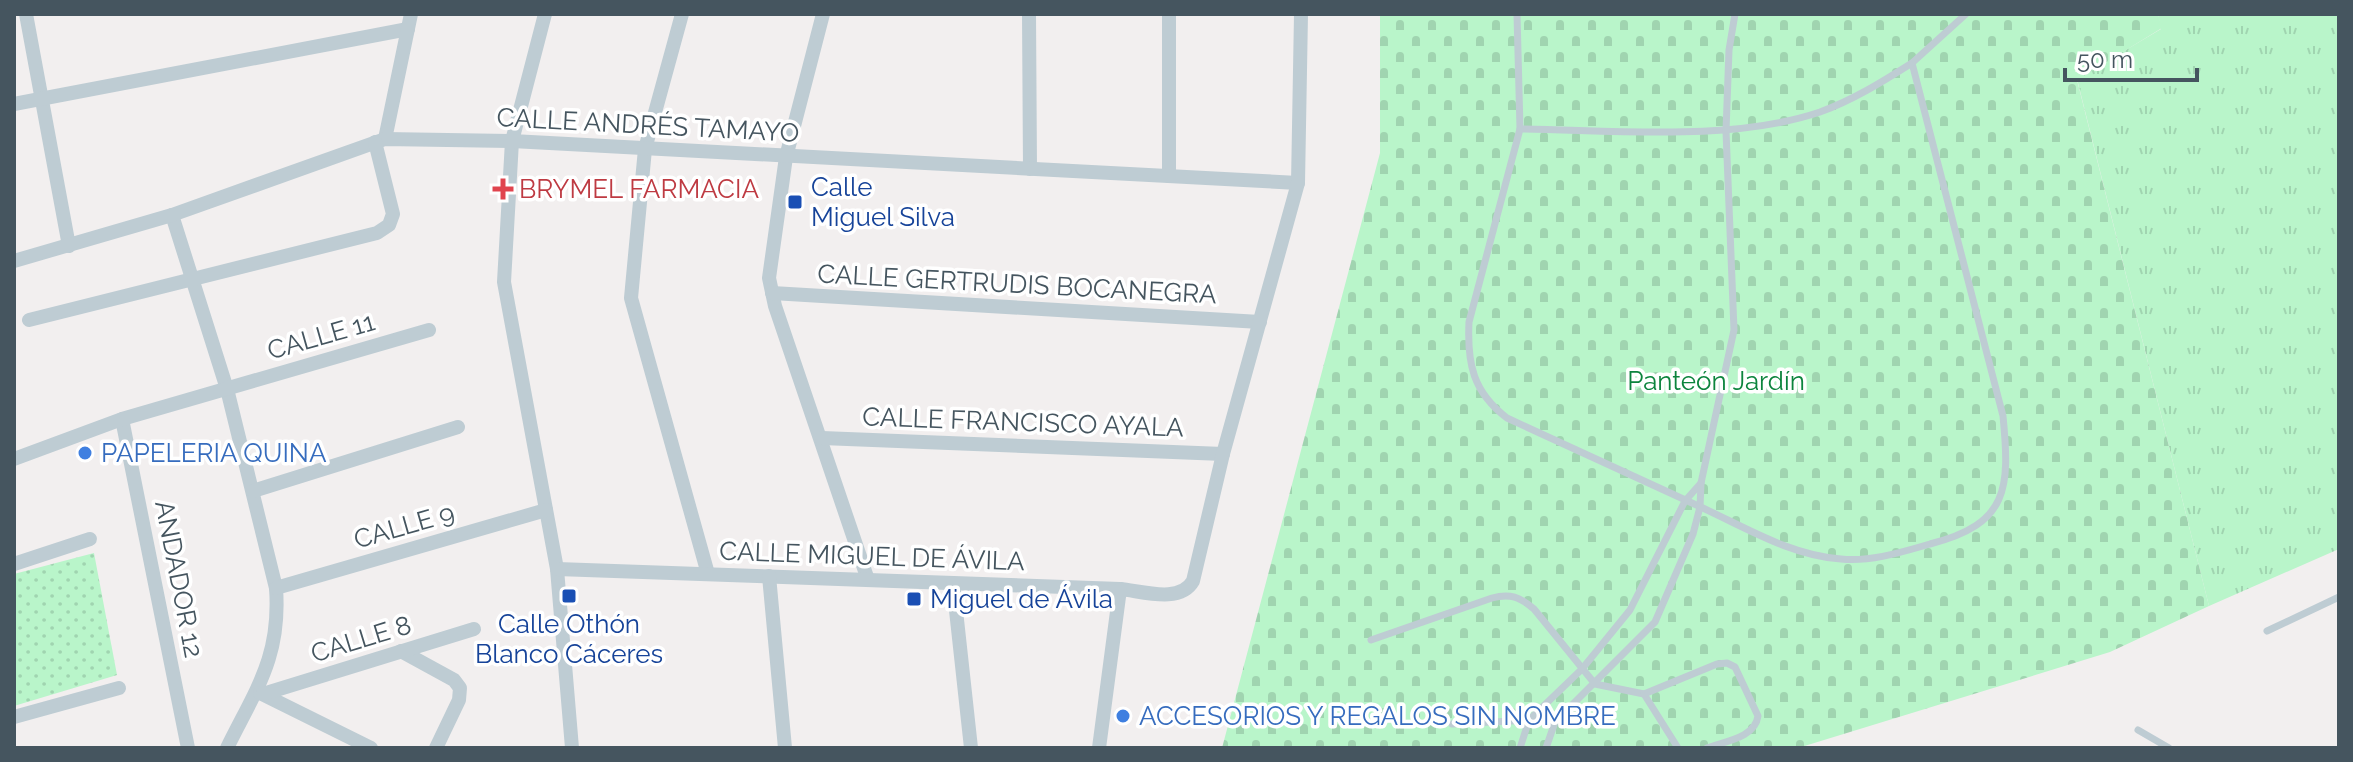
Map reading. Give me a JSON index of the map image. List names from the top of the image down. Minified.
{"streets":{"street":["CALLE ANDRÉS TAMAYO","CALLE GERTRUDIS BOCANEGRA","CALLE 11","CALLE FRANCISCO AYALA","CALLE 9","CALLE MIGUEL DE ÁVILA","ANDADOR 12","CALLE 8"]},"crossings":[["CALLE 11","ANDADOR 12"],["CALLE FRANCISCO AYALA","CALLE MIGUEL DE ÁVILA"]],"parks":["Panteón Jardín"],"places":{"health":["BRYMEL FARMACIA"],"transit":["Calle Miguel Silva","Calle Othón Blanco Cáceres","Miguel de Ávila"],"other":["PAPELERIA QUINA","ACCESORIOS Y REGALOS SIN NOMBRE"]},"scale_bar":"50 m"}
